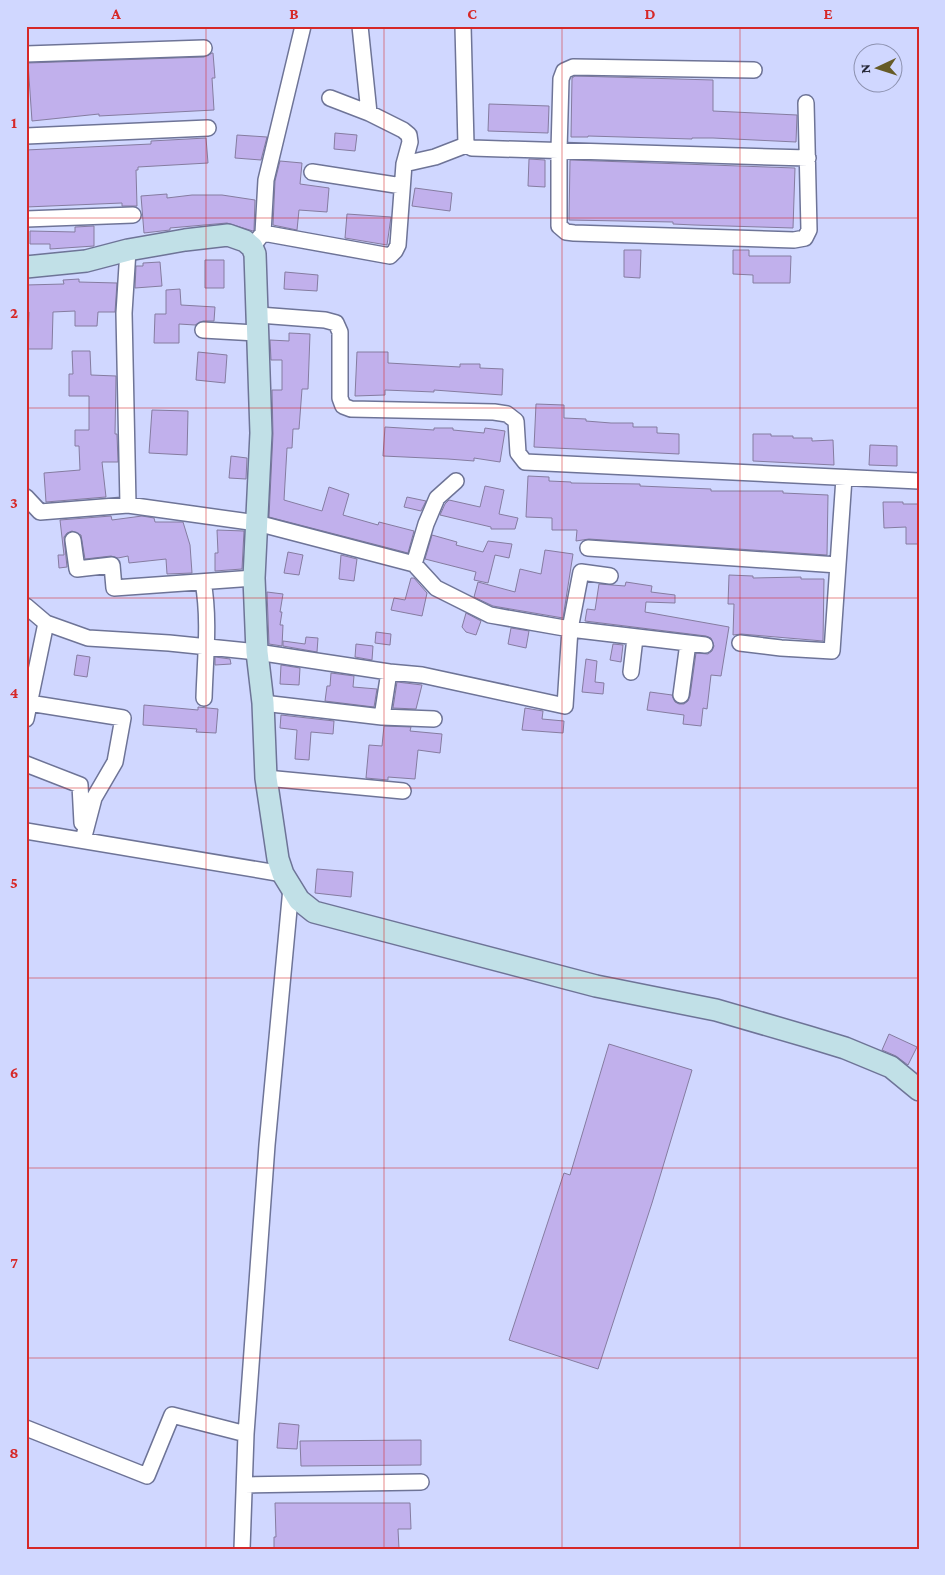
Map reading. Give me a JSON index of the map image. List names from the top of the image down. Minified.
{"north":"left","grid":{"columns":["A","B","C","D","E"],"rows":["1","2","3","4","5","6","7","8"]}}
